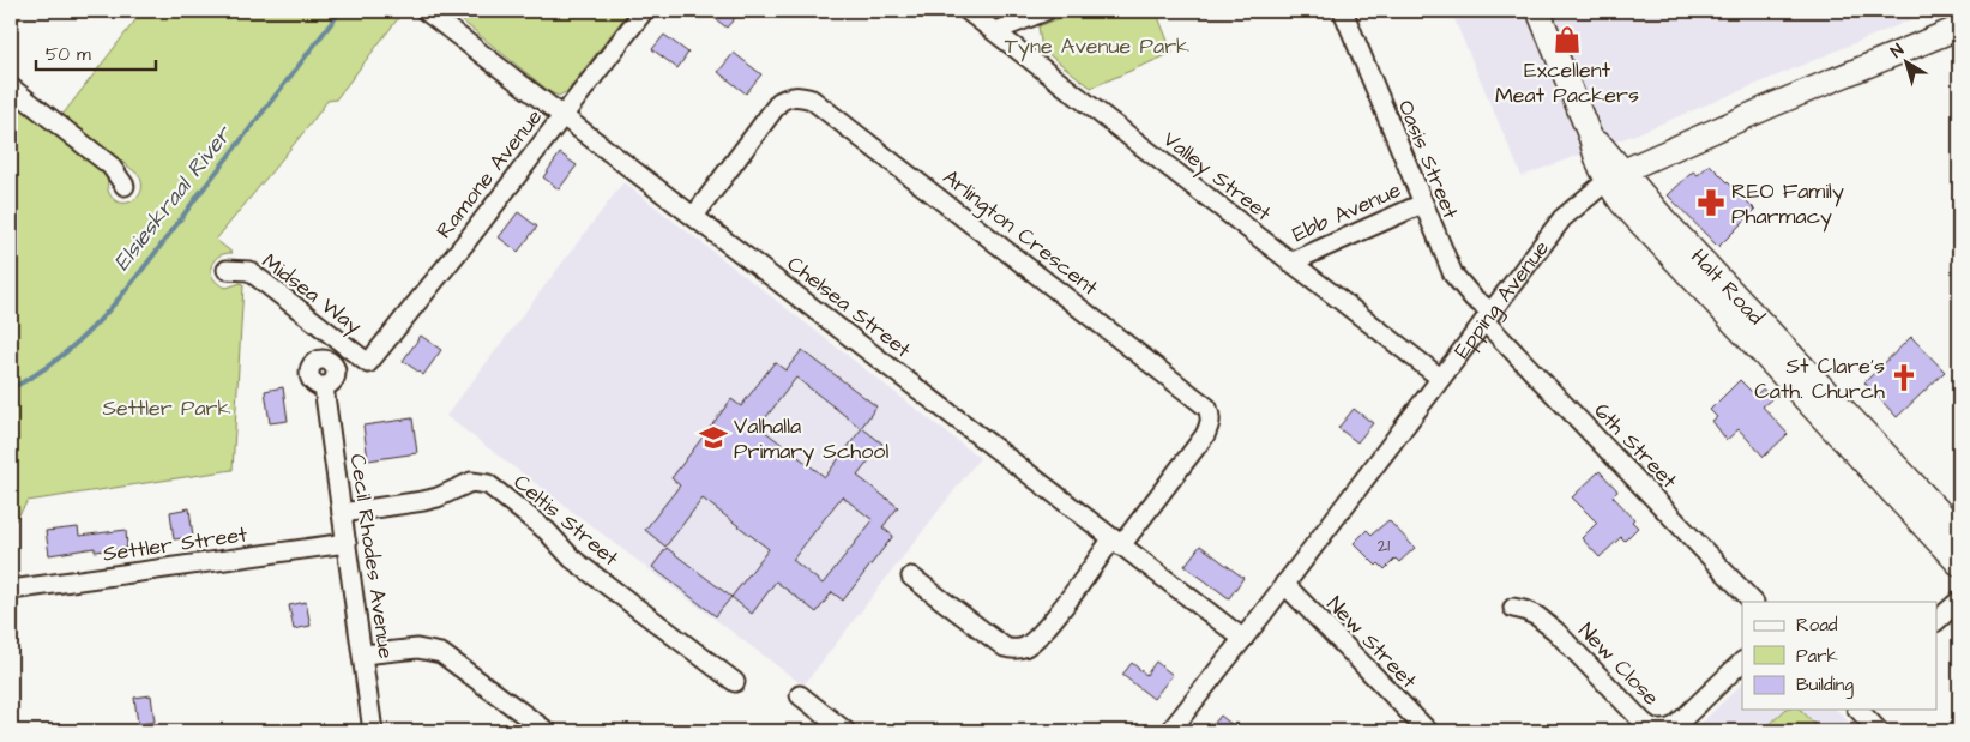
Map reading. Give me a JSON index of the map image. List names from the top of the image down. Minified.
{"streets":{"street":["Oasis Street","Ramone Avenue","Valley Street","Ebb Avenue","Arlington Crescent","Halt Road","Midsea Way","Epping Avenue","Chelsea Street","6th Street","Celtis Street","Settler Street","Cecil Rhodes Avenue","New Street","New Close"]},"crossings":[["Oasis Street","Ebb Avenue"],["Oasis Street","Epping Avenue"],["Oasis Street","6th Street"],["Ramone Avenue","Midsea Way"],["Ramone Avenue","Chelsea Street"],["Valley Street","Ebb Avenue"],["Valley Street","Epping Avenue"],["Arlington Crescent","Chelsea Street"],["Halt Road","Epping Avenue"],["Epping Avenue","Chelsea Street"],["Epping Avenue","6th Street"],["Epping Avenue","New Street"],["Celtis Street","Cecil Rhodes Avenue"],["Settler Street","Cecil Rhodes Avenue"]],"water":["Elsieskraal River"],"parks":["Tyne Avenue Park","Settler Park"],"places":{"shop":["Excellent Meat Packers"],"pharmacy":["REO Family Pharmacy"],"church":["St Clare's Cath. Church"],"school or university":["Valhalla Primary School"]},"house_numbers":["21"],"legend":["Road","Park","Building"],"scale_bar":"50 m","north":"top left"}
